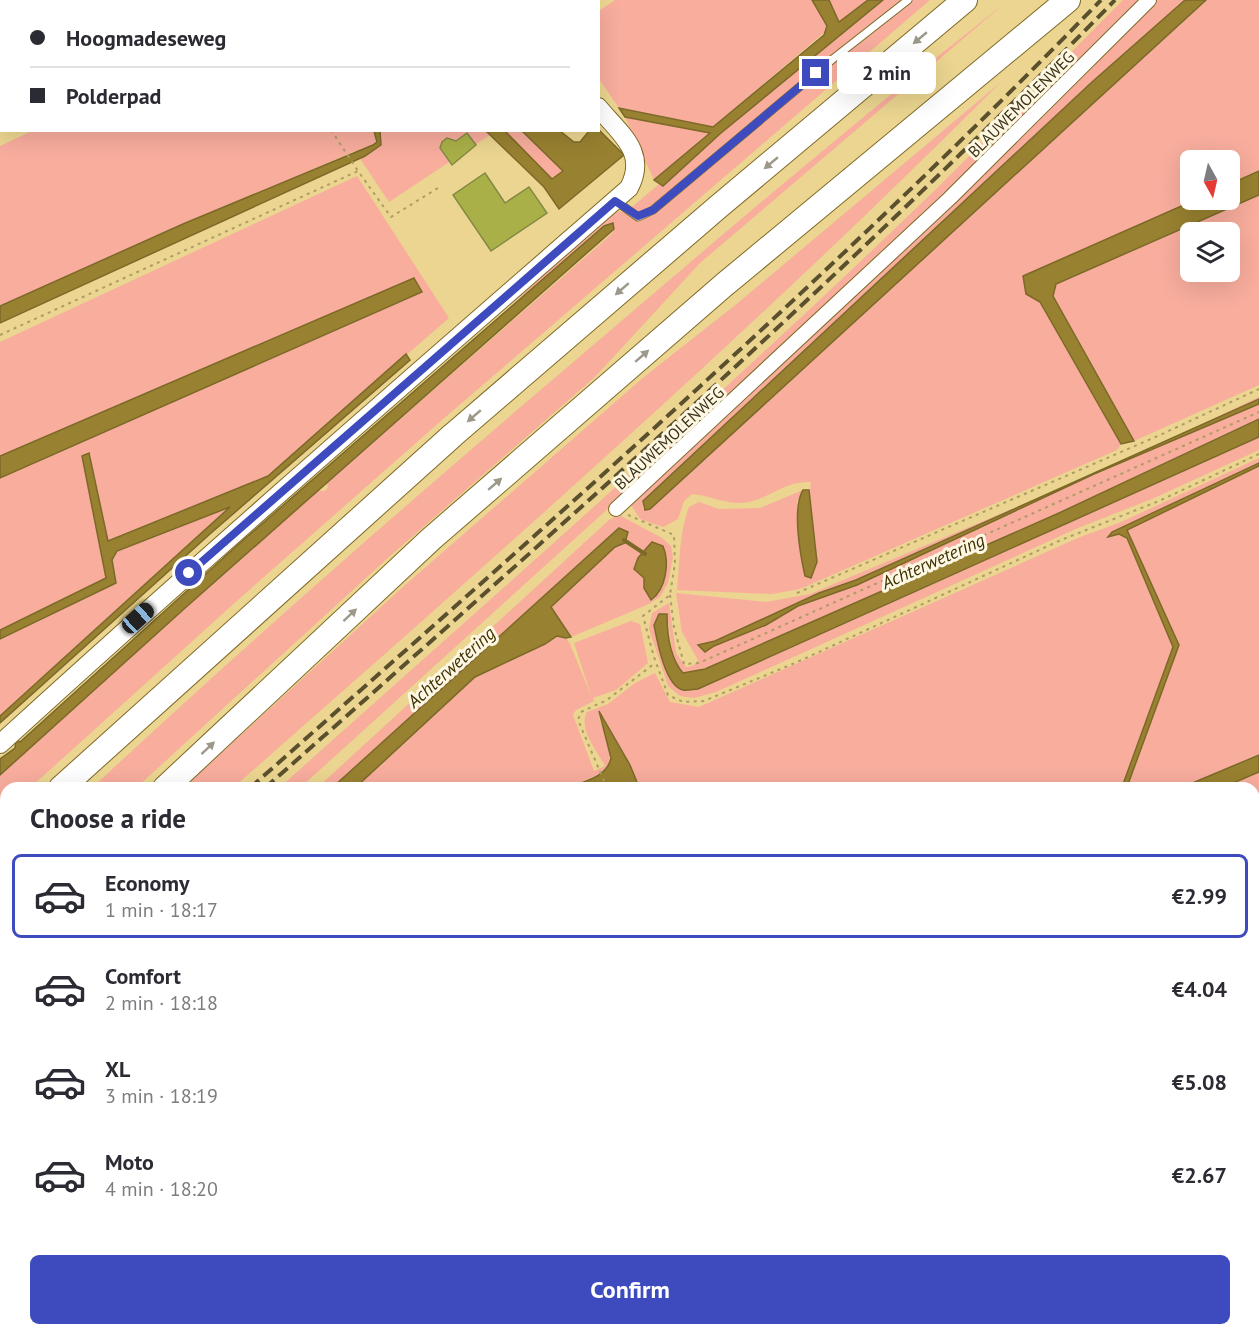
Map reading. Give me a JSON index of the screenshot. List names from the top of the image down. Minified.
{"streets":{"street":["BLAUWEMOLENWEG"]},"water":["Achterwetering"],"north":"bottom","page":{"banner":["Hoogmadeseweg","Polderpad"],"bubble":"2 min","heading":"Choose a ride","list":[{"name":"Economy","note":"1 min · 18:17","value":"€2.99"},{"name":"Comfort","note":"2 min · 18:18","value":"€4.04"},{"name":"XL","note":"3 min · 18:19","value":"€5.08"},{"name":"Moto","note":"4 min · 18:20","value":"€2.67"}],"buttons":"Confirm"}}
